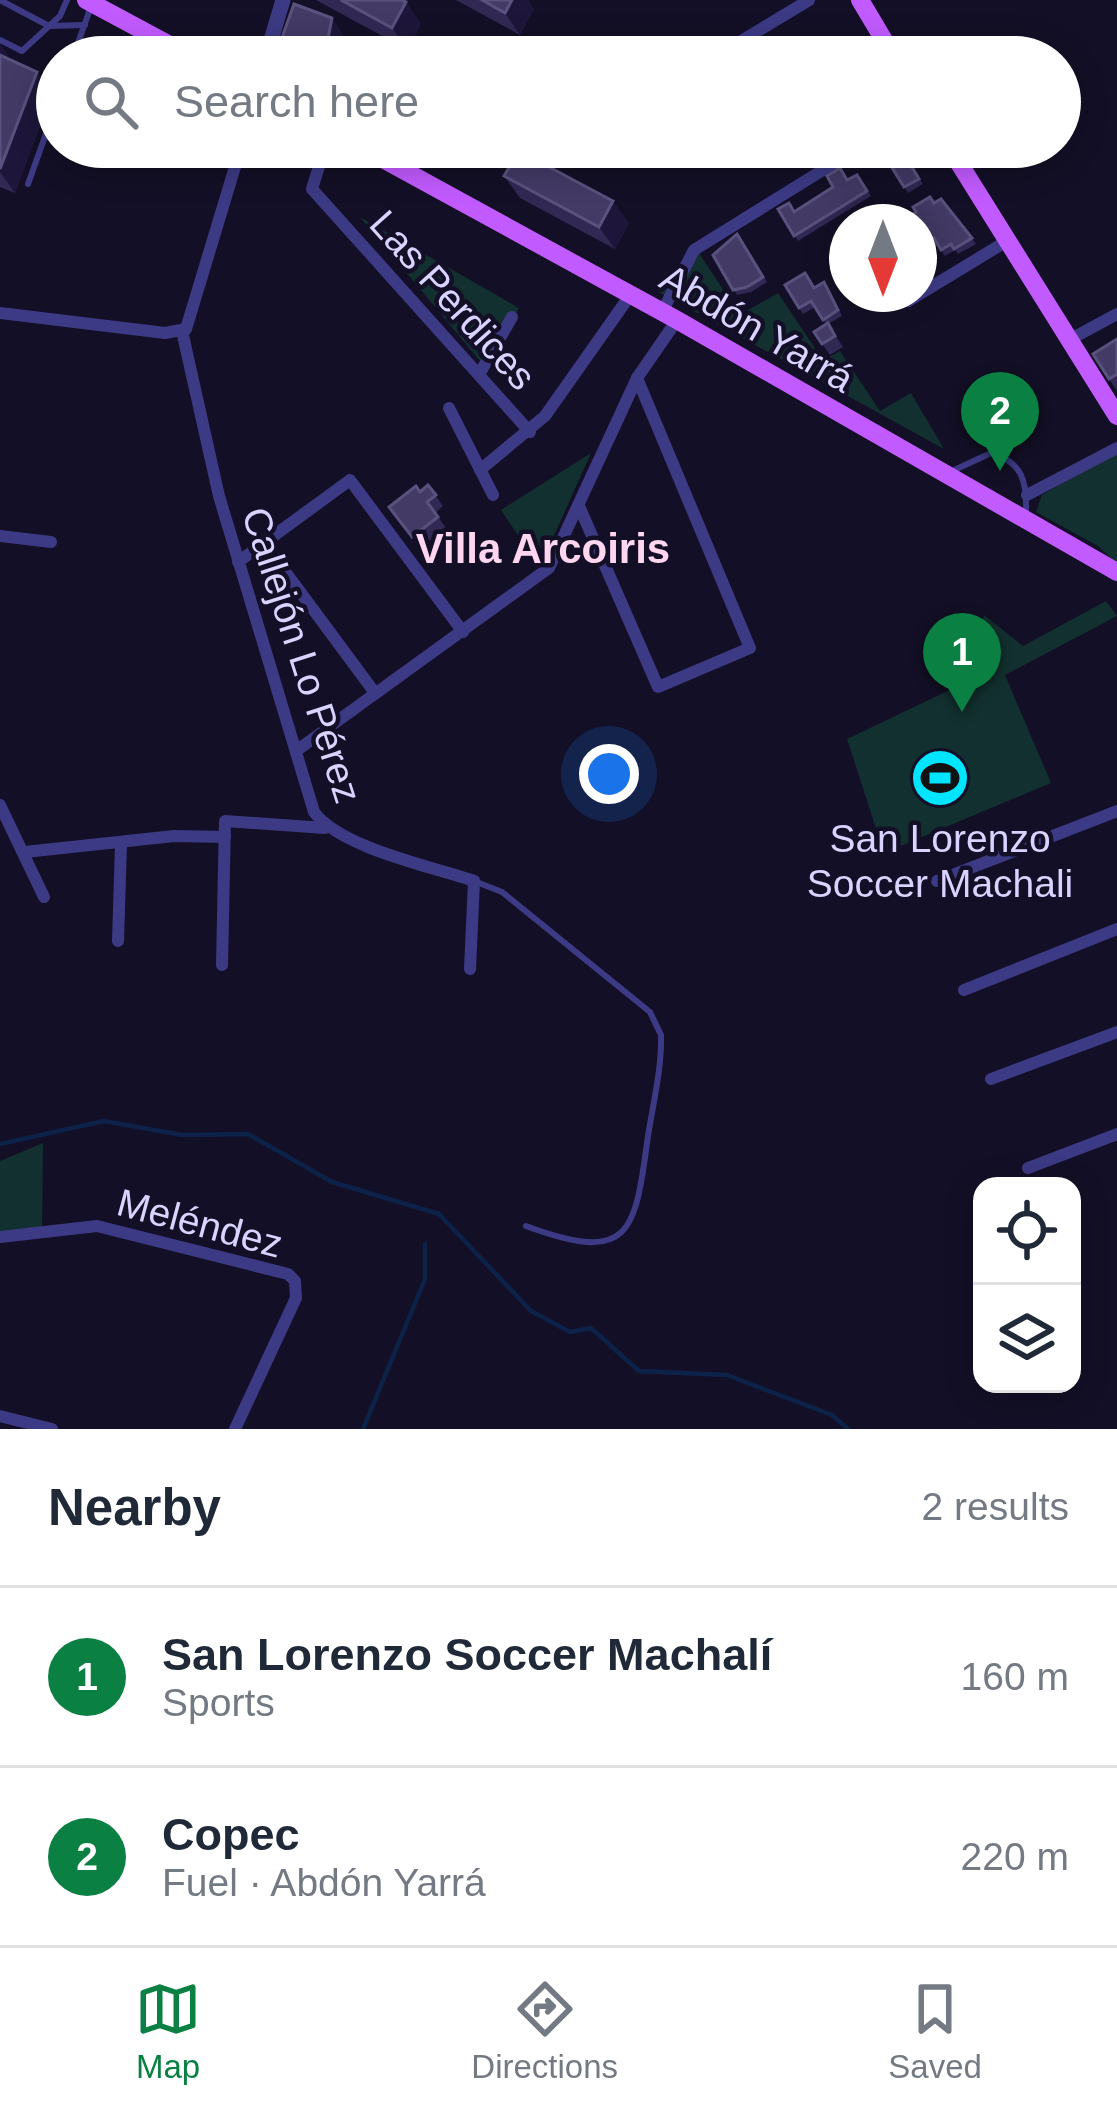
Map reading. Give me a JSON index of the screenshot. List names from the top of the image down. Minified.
{"streets":{"main road":["Abdón Yarrá"],"street":["Las Perdices","Callejón Lo Pérez","Meléndez"]},"districts":["Villa Arcoiris"],"places":{"sports":["San Lorenzo Soccer Machali"]},"north":"bottom","page":{"search":"Search here","pins":["2","1"],"heading":["Nearby","2 results"],"list":[{"mark":"1","name":"San Lorenzo Soccer Machalí","note":"Sports","value":"160 m"},{"mark":"2","name":"Copec","note":"Fuel · Abdón Yarrá","value":"220 m"}],"nav":["Map","Directions","Saved"]}}
